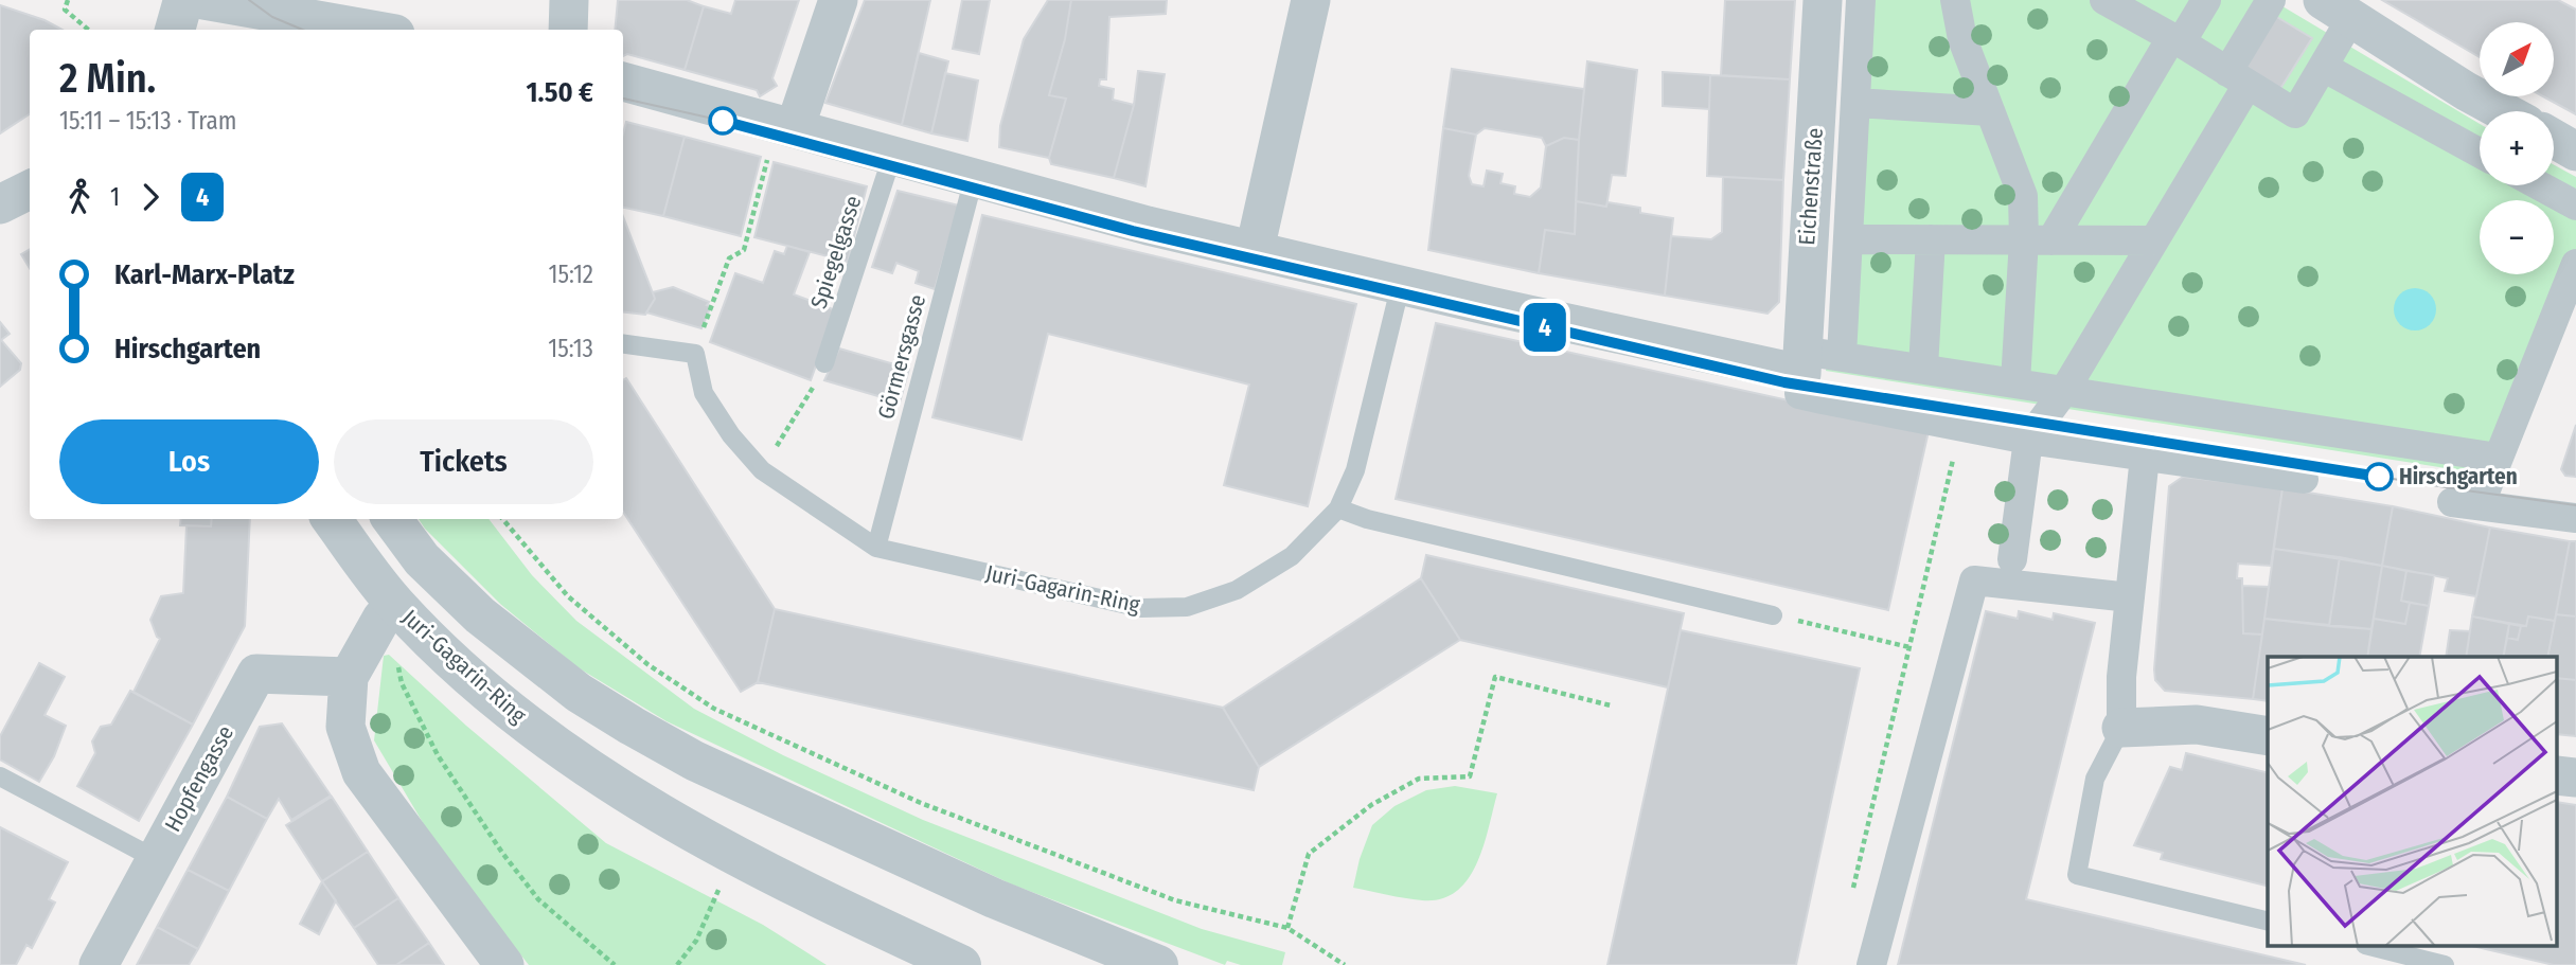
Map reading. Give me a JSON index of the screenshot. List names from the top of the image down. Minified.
{"streets":{"street":["Eichenstraße","Juri-Gagarin-Ring","Hopfengasse"],"lane":["Spiegelgasse","Görmersgasse"]},"crossings":[["Görmersgasse","Juri-Gagarin-Ring"],["Juri-Gagarin-Ring","Hopfengasse"]],"places":["Hirschgarten"],"lines":["tram line 4"],"north":"top right","page":{"on_map":"4","map_buttons":["+","−"],"heading":["2 Min.","15:11 – 15:13 · Tram","1.50 €"],"legs":["1","4"],"list":[{"name":"Karl-Marx-Platz","value":"15:12"},{"name":"Hirschgarten","value":"15:13"}],"buttons":["Los","Tickets"]}}
